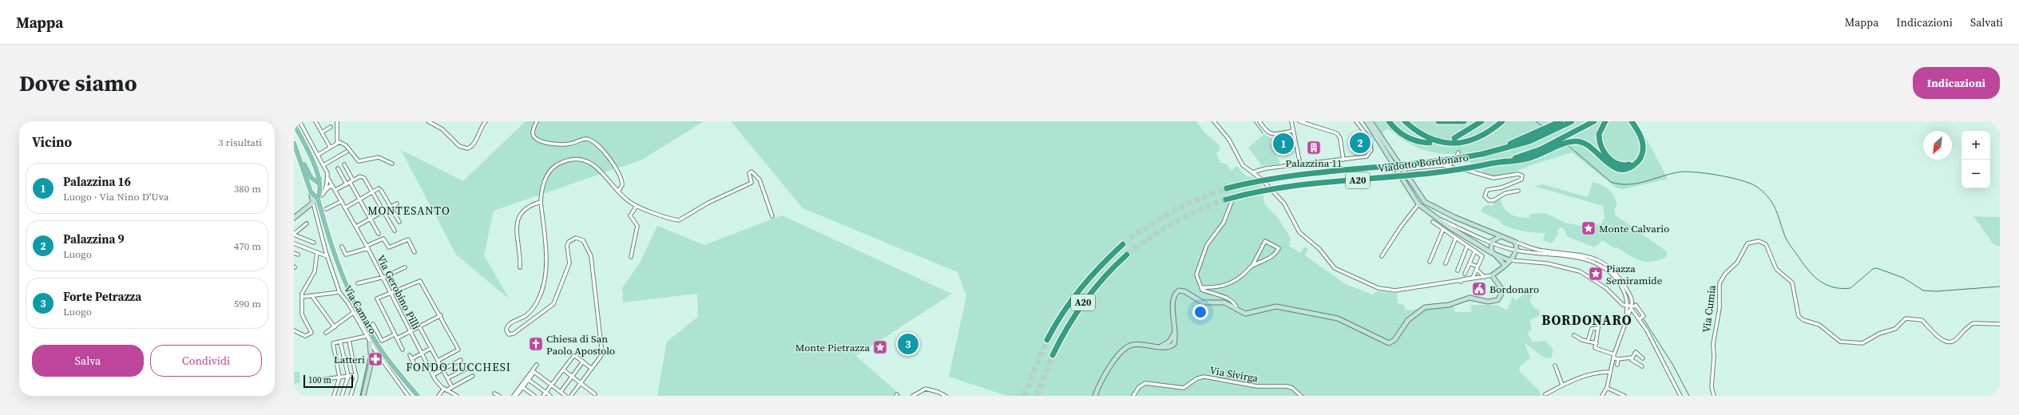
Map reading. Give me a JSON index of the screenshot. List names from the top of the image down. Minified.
{"streets":{"highway":["Viadotto Bordonaro","A20"],"street":["Via Gerobino Pilli","Via Cumia","Via Camaro","Via Sivirga"]},"crossings":[["Viadotto Bordonaro","A20"]],"districts":["MONTESANTO","BORDONARO","FONDO LUCCHESI"],"places":{"building":["Palazzina 11"],"place":["Monte Calvario","Piazza Semiramide","Monte Pietrazza"],"public building":["Bordonaro"],"church":["Chiesa di San Paolo Apostolo"],"pharmacy":["Latteri"]},"scale_bar":"100 m","north":"bottom left","page":{"header":"Mappa","nav":["Mappa","Indicazioni","Salvati"],"buttons":["Indicazioni",["Salva","Condividi"]],"title":"Dove siamo","heading":["Vicino","3 risultati"],"map_buttons":["+","−"],"pins":["2","1","3"],"list":[{"mark":"1","name":"Palazzina 16","note":"Luogo · Via Nino D'Uva","value":"380 m"},{"mark":"2","name":"Palazzina 9","note":"Luogo","value":"470 m"},{"mark":"3","name":"Forte Petrazza","note":"Luogo","value":"590 m"}],"scale":"100 m"}}
